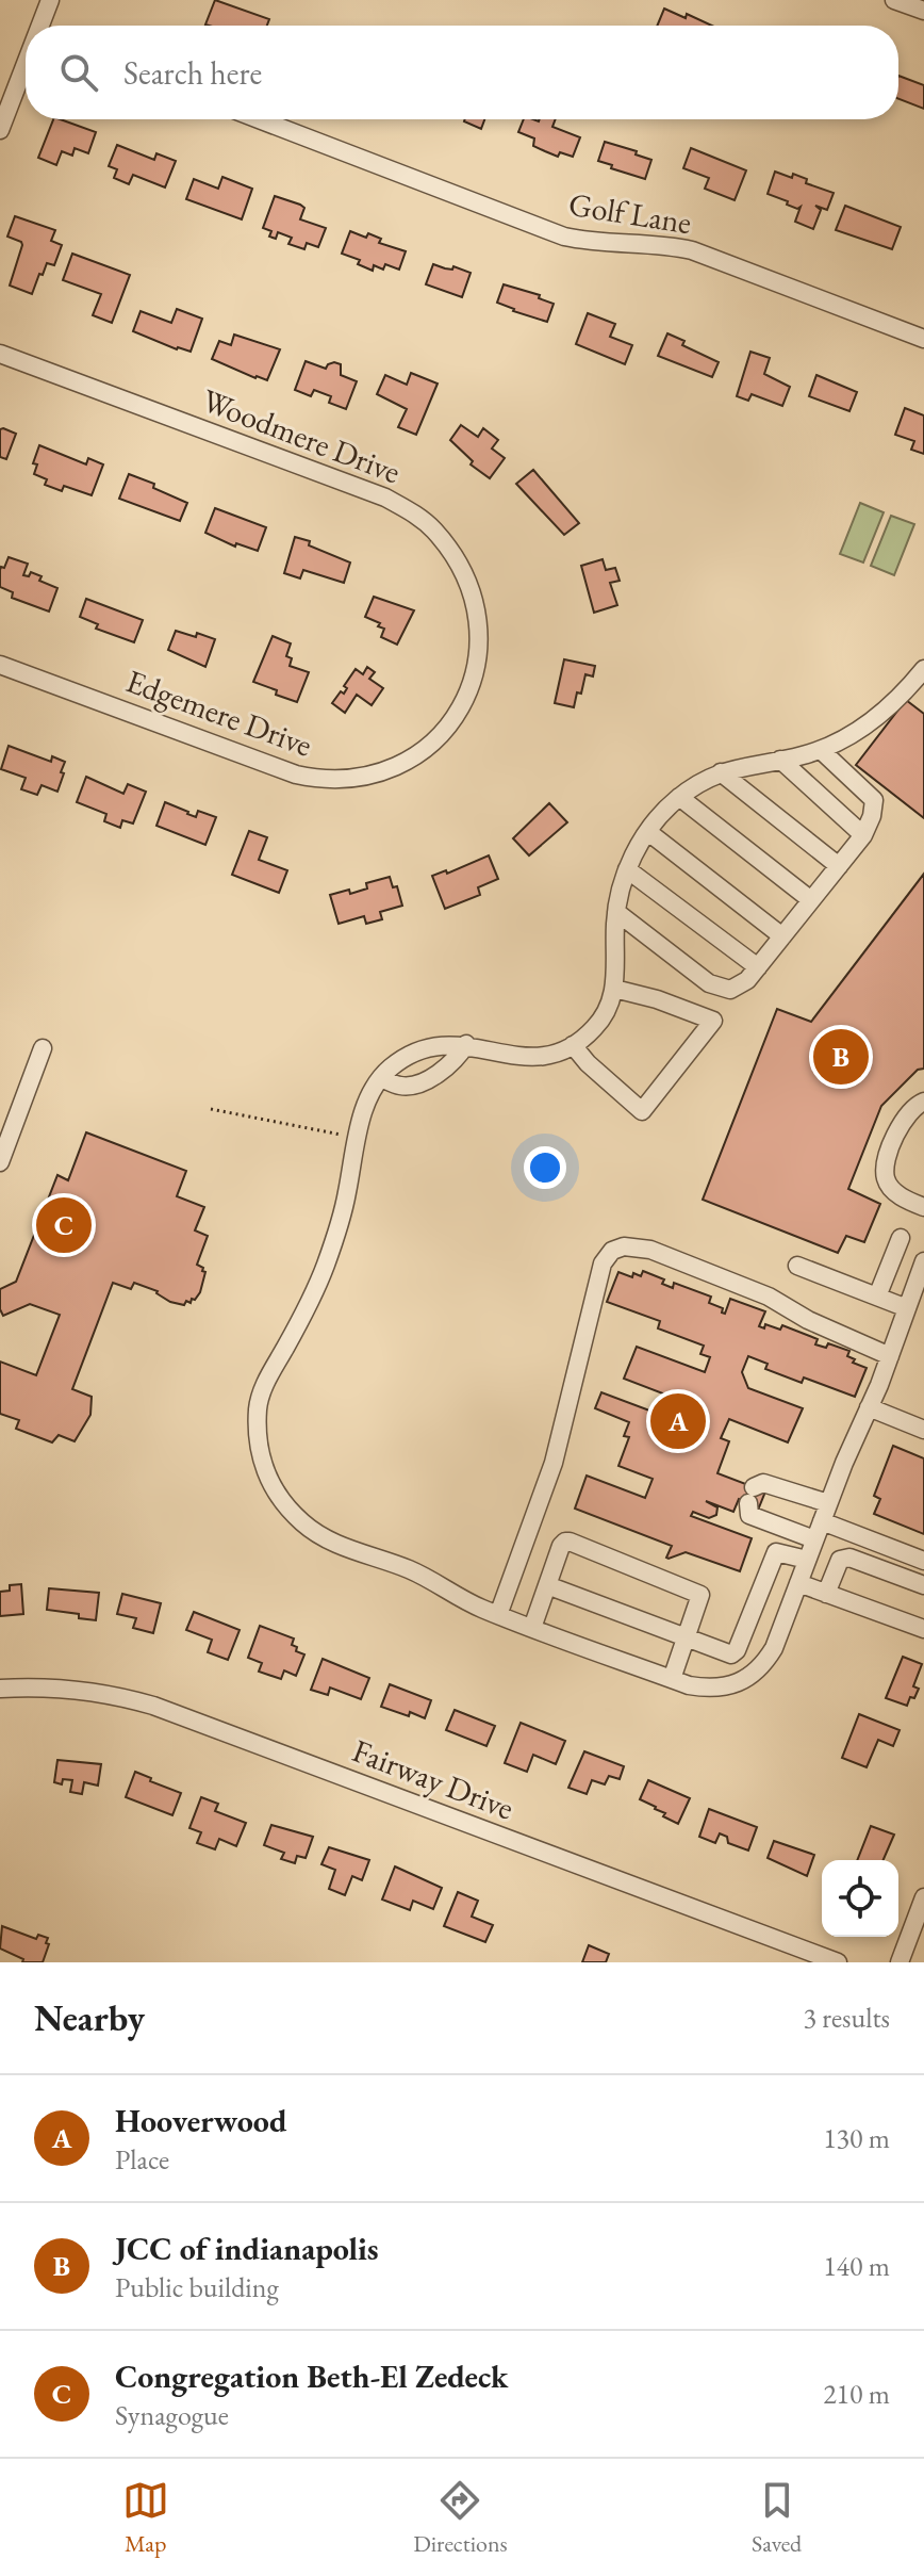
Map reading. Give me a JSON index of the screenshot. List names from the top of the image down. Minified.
{"streets":{"street":["Golf Lane","Woodmere Drive","Edgemere Drive","Fairway Drive"]},"crossings":[["Woodmere Drive","Edgemere Drive"]],"page":{"search":"Search here","pins":["B","C","A"],"heading":["Nearby","3 results"],"list":[{"mark":"A","name":"Hooverwood","note":"Place","value":"130 m"},{"mark":"B","name":"JCC of indianapolis","note":"Public building","value":"140 m"},{"mark":"C","name":"Congregation Beth-El Zedeck","note":"Synagogue","value":"210 m"}],"nav":["Map","Directions","Saved"]}}
